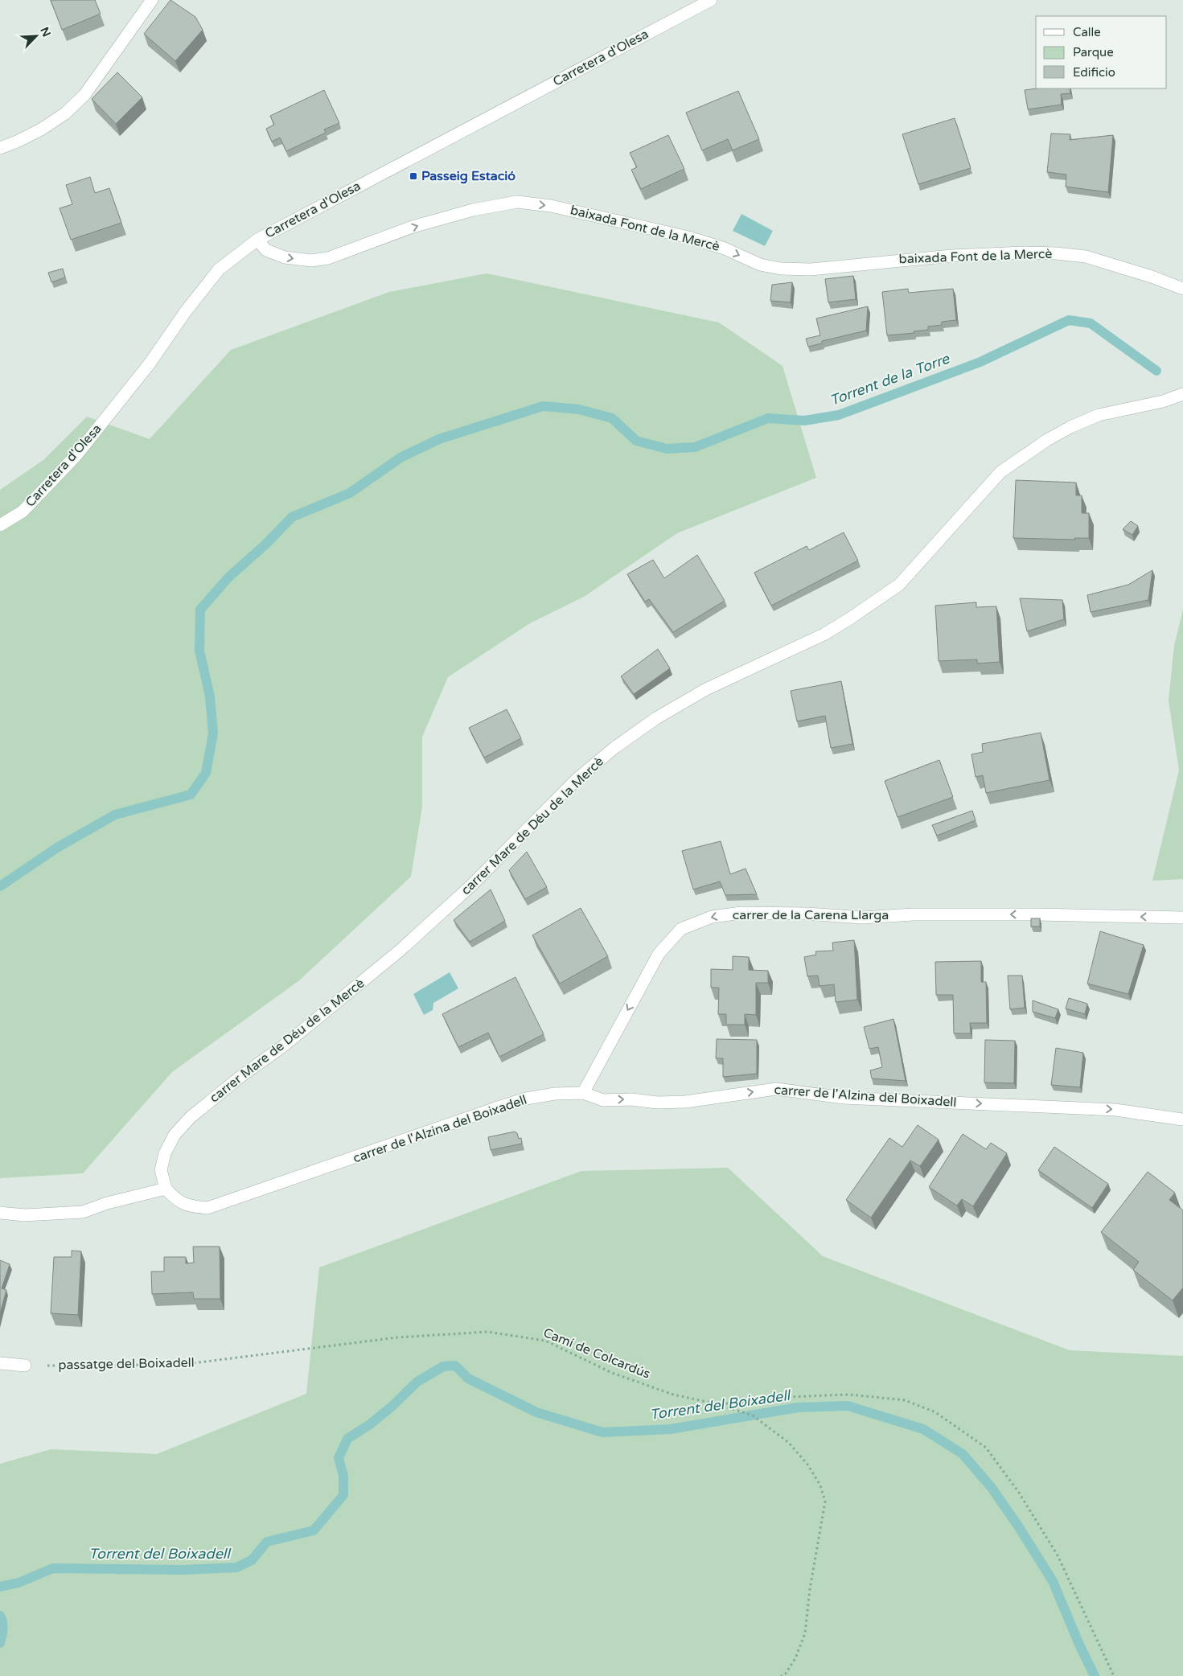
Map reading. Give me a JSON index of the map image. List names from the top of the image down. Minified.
{"streets":{"street":["Carretera d'Olesa","baixada Font de la Mercè","carrer Mare de Déu de la Mercè","carrer de la Carena Llarga","carrer de l'Alzina del Boixadell"],"path":["Camí de Colcardús","passatge del Boixadell"]},"crossings":[["Carretera d'Olesa","baixada Font de la Mercè"],["carrer Mare de Déu de la Mercè","carrer de l'Alzina del Boixadell"],["carrer de la Carena Llarga","carrer de l'Alzina del Boixadell"],["Camí de Colcardús","passatge del Boixadell"]],"one_way":["baixada Font de la Mercè","carrer de la Carena Llarga","carrer de l'Alzina del Boixadell"],"water":["Torrent de la Torre","Torrent del Boixadell"],"places":{"transit":["Passeig Estació"]},"legend":["Calle","Parque","Edificio"],"north":"top right"}
